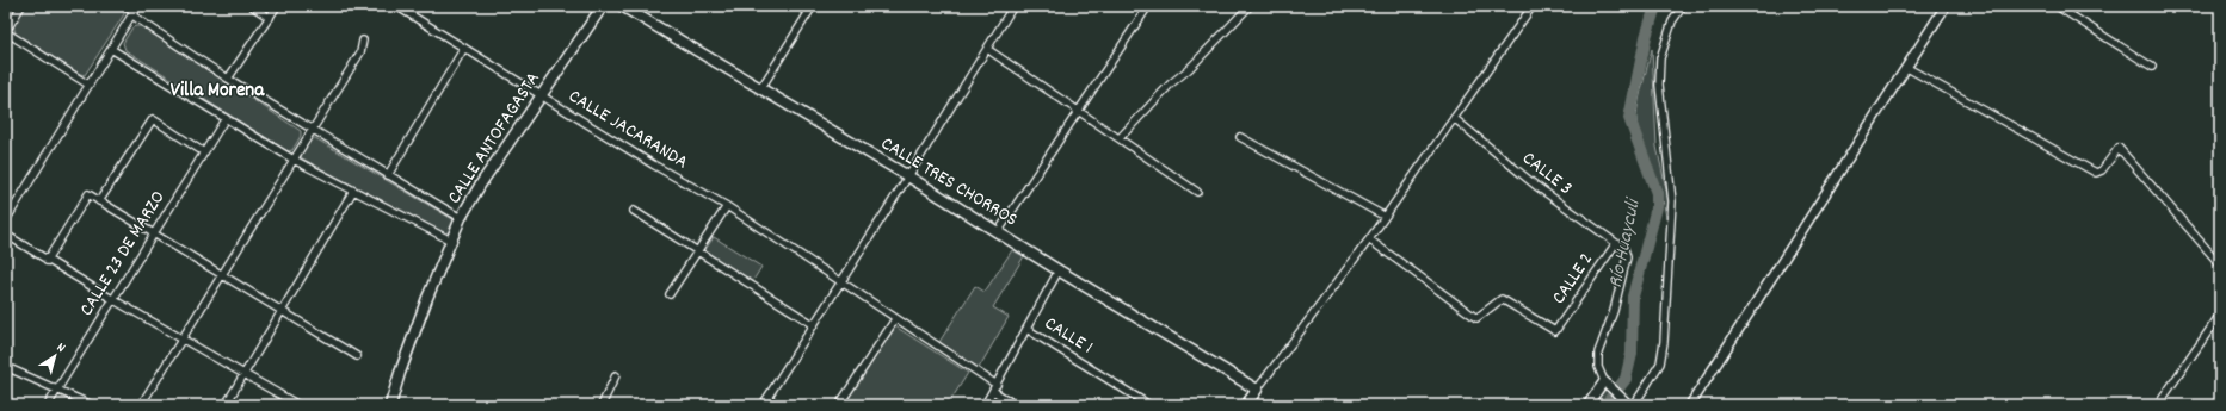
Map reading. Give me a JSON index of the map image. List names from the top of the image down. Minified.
{"streets":{"main road":["CALLE ANTOFAGASTA","CALLE TRES CHORROS"],"street":["CALLE JACARANDA","CALLE 3","CALLE 23 DE MARZO","CALLE 2","CALLE 1"]},"crossings":[["CALLE JACARANDA","CALLE ANTOFAGASTA"],["CALLE 3","CALLE 2"],["CALLE TRES CHORROS","CALLE 1"]],"districts":["Villa Morena"],"water":["Río Huayculi"],"north":"top right"}
